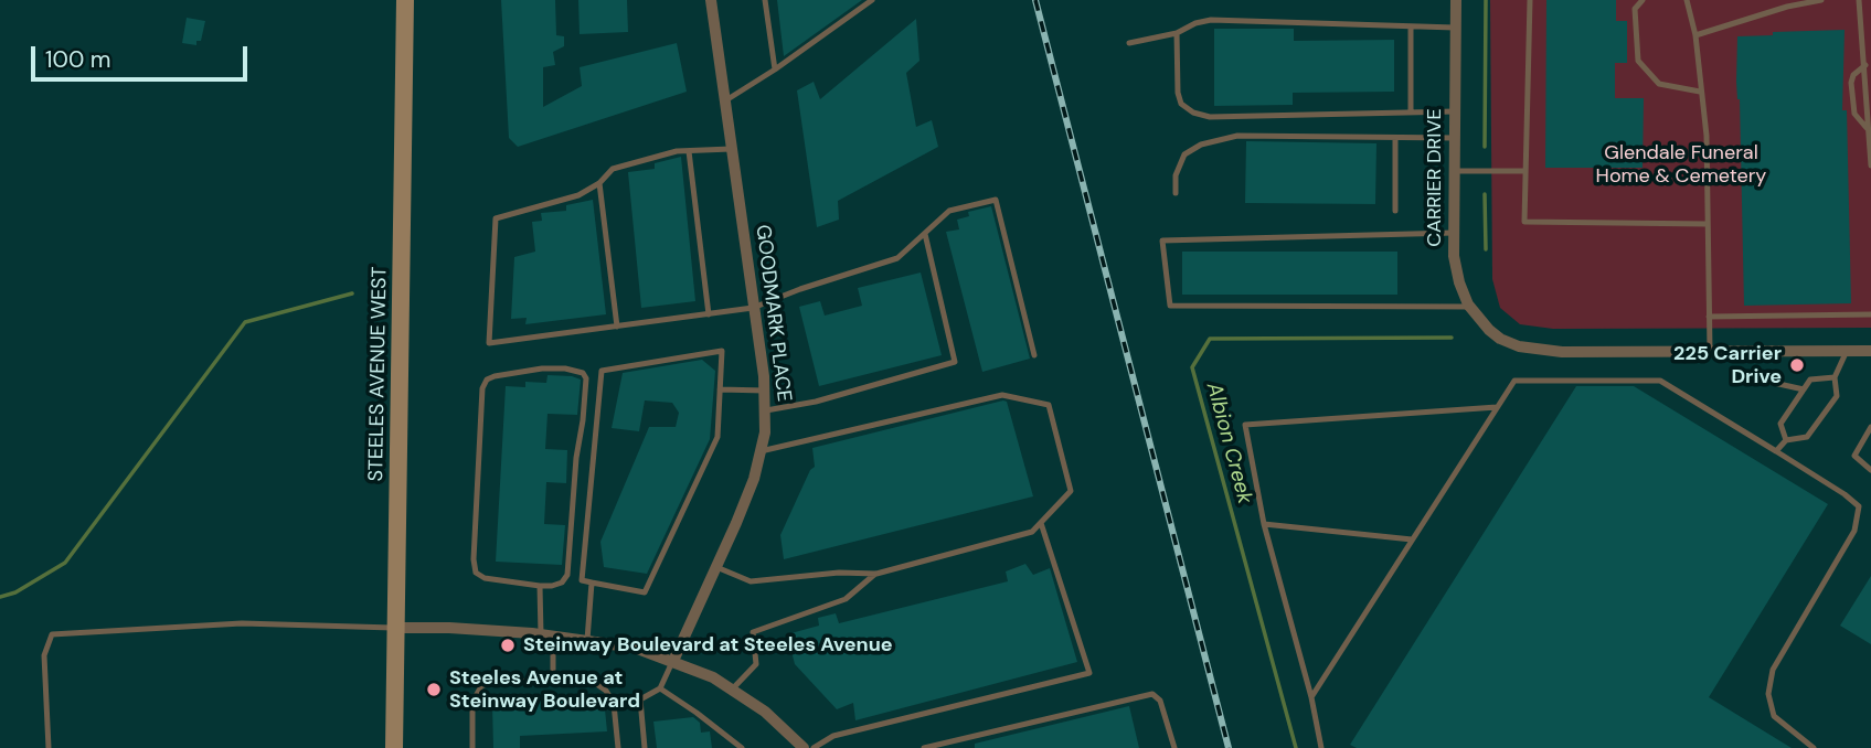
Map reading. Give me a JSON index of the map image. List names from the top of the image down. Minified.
{"streets":{"main road":["STEELES AVENUE WEST"],"street":["CARRIER DRIVE","GOODMARK PLACE"]},"water":["Albion Creek"],"parks":["Glendale Funeral Home & Cemetery"],"places":["225 Carrier Drive","Steinway Boulevard at Steeles Avenue","Steeles Avenue at Steinway Boulevard"],"scale_bar":"100 m"}
